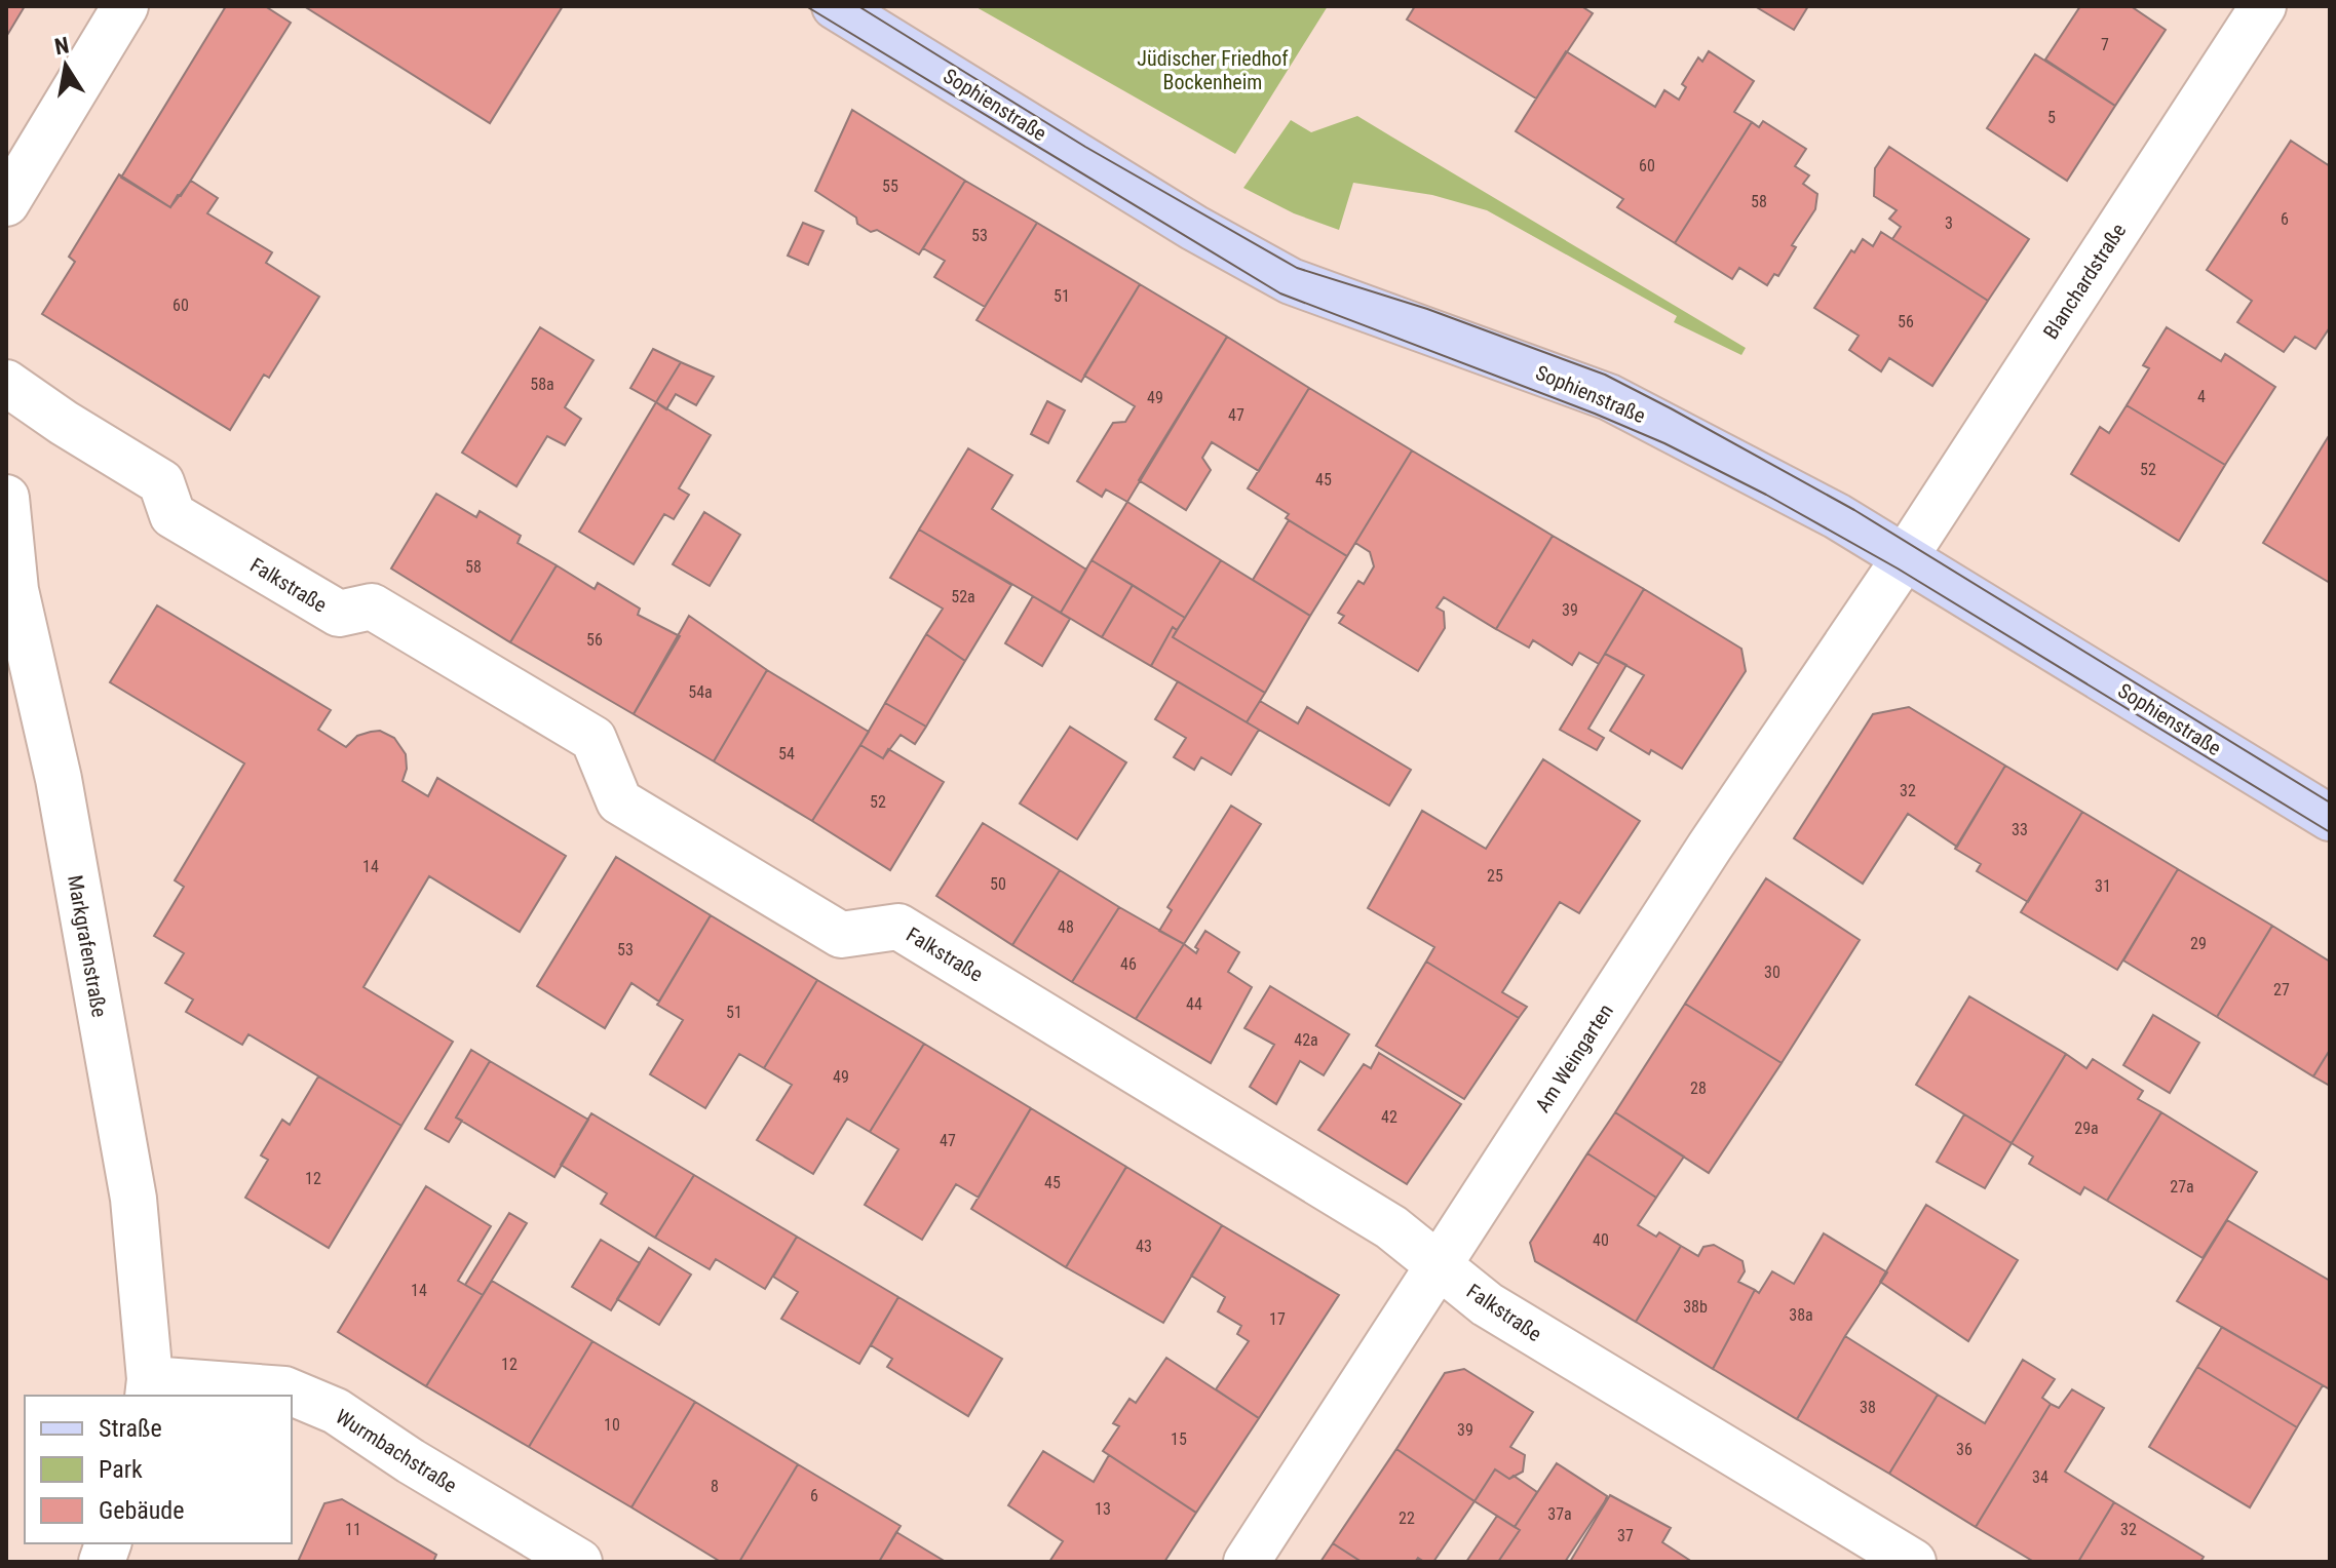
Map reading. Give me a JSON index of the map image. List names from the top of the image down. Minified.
{"streets":{"street":["Sophienstraße","Blanchardstraße","Falkstraße","Markgrafenstraße","Am Weingarten","Wurmbachstraße"]},"crossings":[["Sophienstraße","Blanchardstraße"],["Sophienstraße","Am Weingarten"],["Blanchardstraße","Am Weingarten"],["Falkstraße","Am Weingarten"],["Markgrafenstraße","Wurmbachstraße"]],"parks":["Jüdischer Friedhof Bockenheim"],"house_numbers":["7","5","60","55","58","6","3","53","51","60","56","58a","4","49","47","52","45","58","52a","39","56","54a","54","32","52","33","14","25","50","31","48","29","53","46","30","27","44","51","42a","49","28","42","29a","47","12","45","27a","40","43","14","38b","38a","17","12","38","10","39","15","36","34","8","6","13","37a","22","11","32","37"],"legend":["Straße","Park","Gebäude"],"north":"top"}
